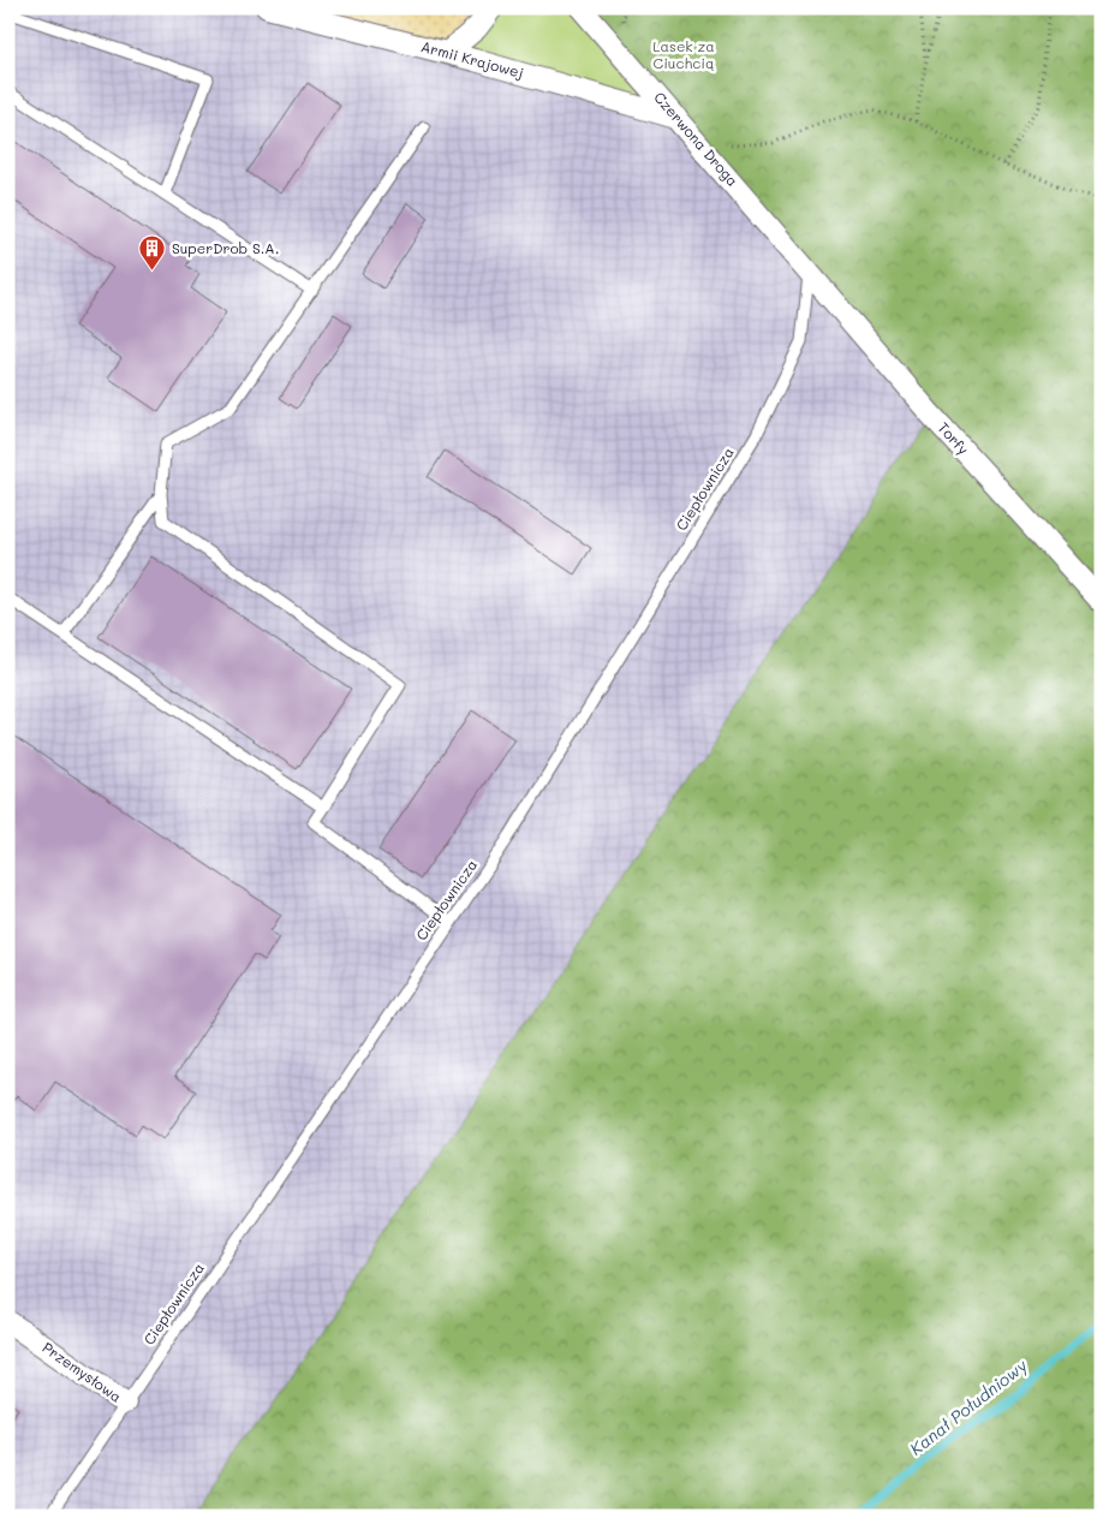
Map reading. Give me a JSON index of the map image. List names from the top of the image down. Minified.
{"streets":{"street":["Armii Krajowej","Czerwona Droga","Torfy","Przemysłowa"],"lane":["Ciepłownicza"]},"crossings":[["Armii Krajowej","Czerwona Droga"],["Czerwona Droga","Torfy"],["Czerwona Droga","Ciepłownicza"],["Torfy","Ciepłownicza"],["Ciepłownicza","Przemysłowa"]],"water":["Kanał Południowy"],"parks":["Lasek za Ciuchcią"],"places":{"building":["SuperDrob S.A."]}}
